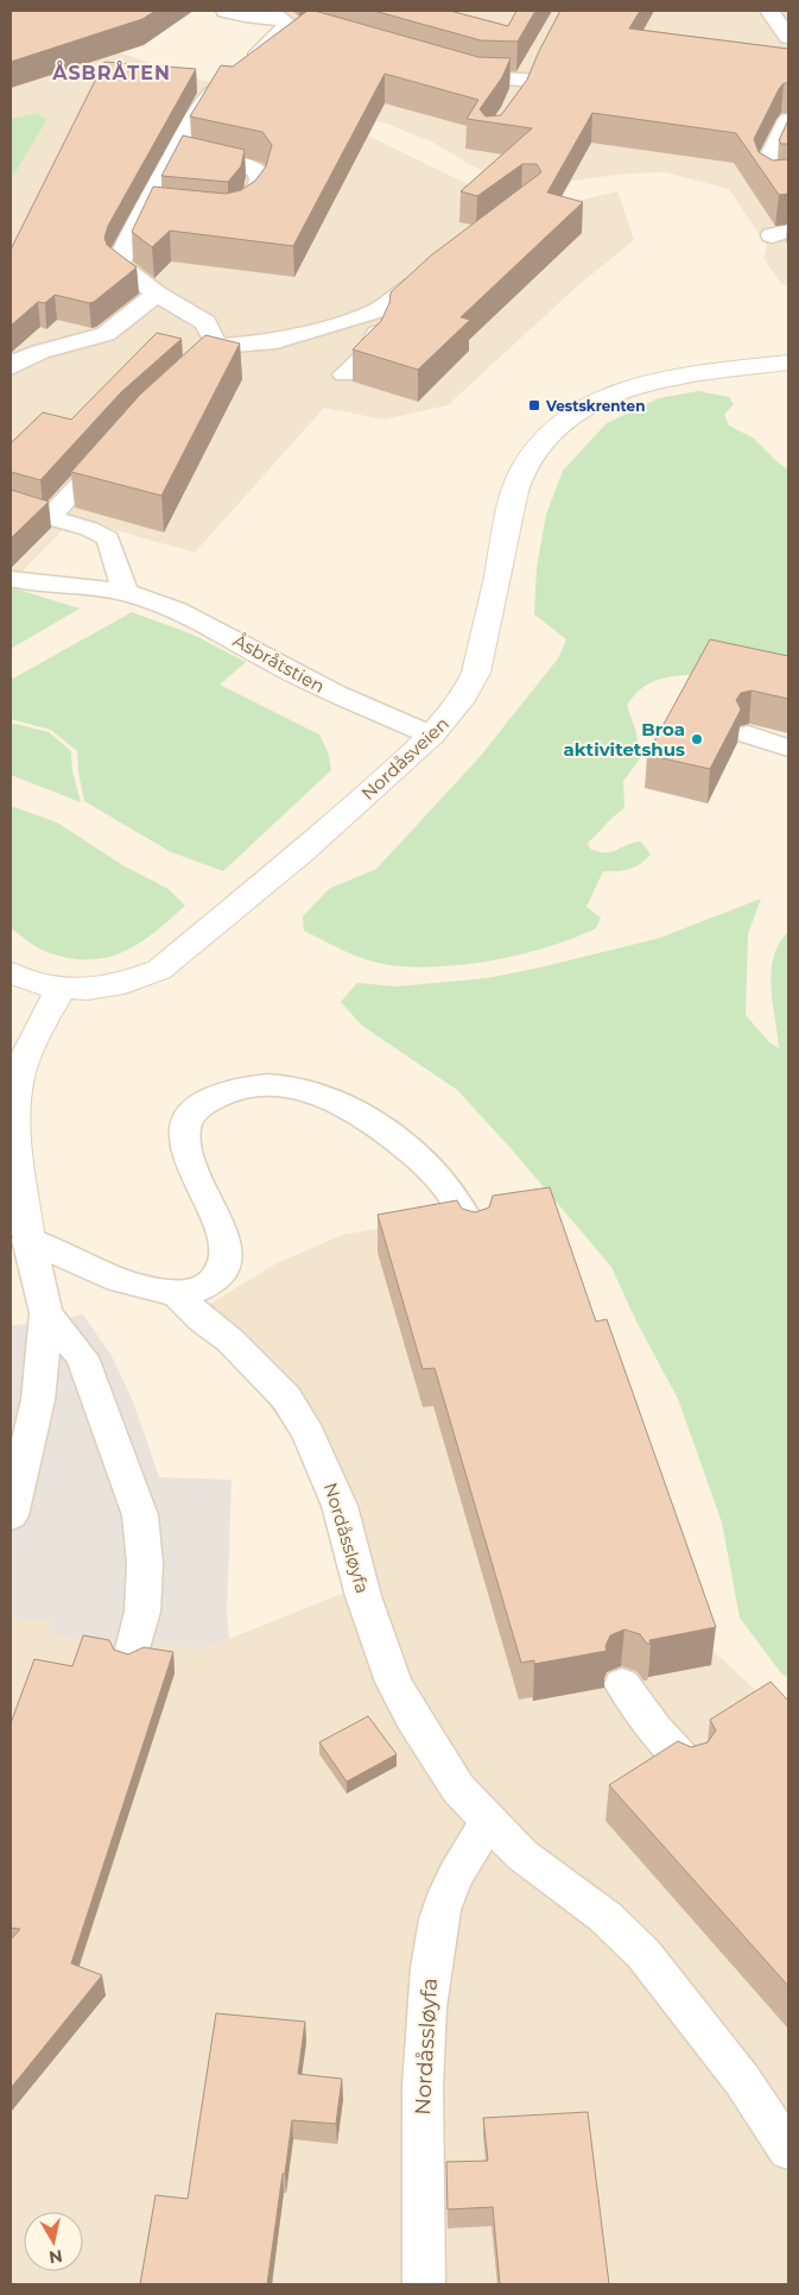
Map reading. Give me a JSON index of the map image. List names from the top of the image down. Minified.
{"streets":{"street":["Nordåsveien"],"lane":["Åsbråtstien","Nordåssløyfa"]},"crossings":[["Åsbråtstien","Nordåsveien"]],"districts":["ÅSBRÅTEN"],"places":{"transit":["Vestskrenten"],"other":["Broa aktivitetshus"]},"north":"bottom"}
